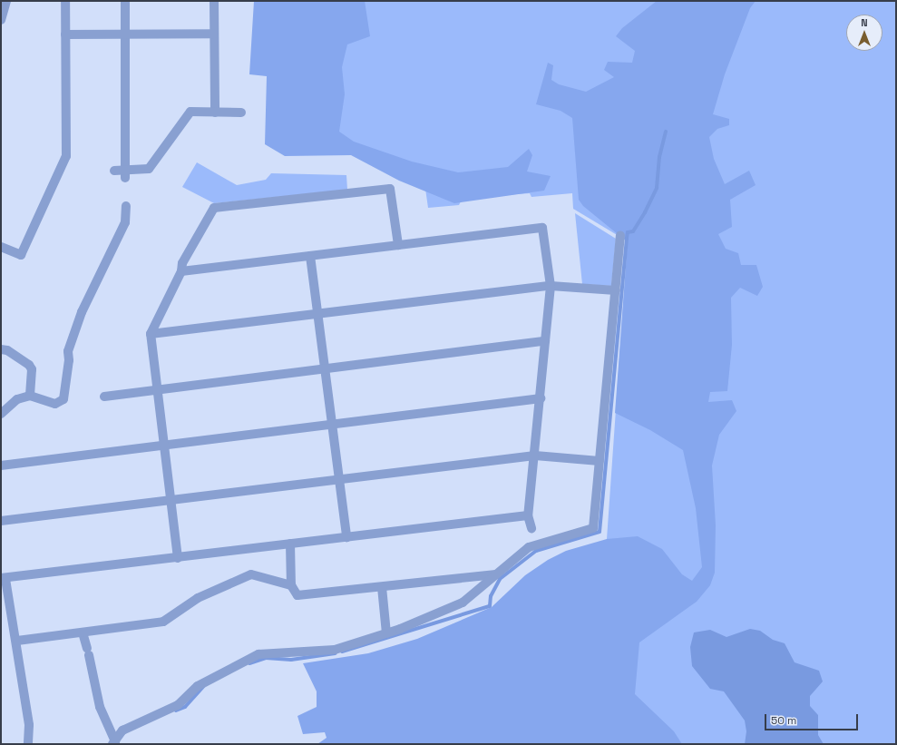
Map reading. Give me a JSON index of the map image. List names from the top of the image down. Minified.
{"scale_bar":"50 m","north":"top"}
